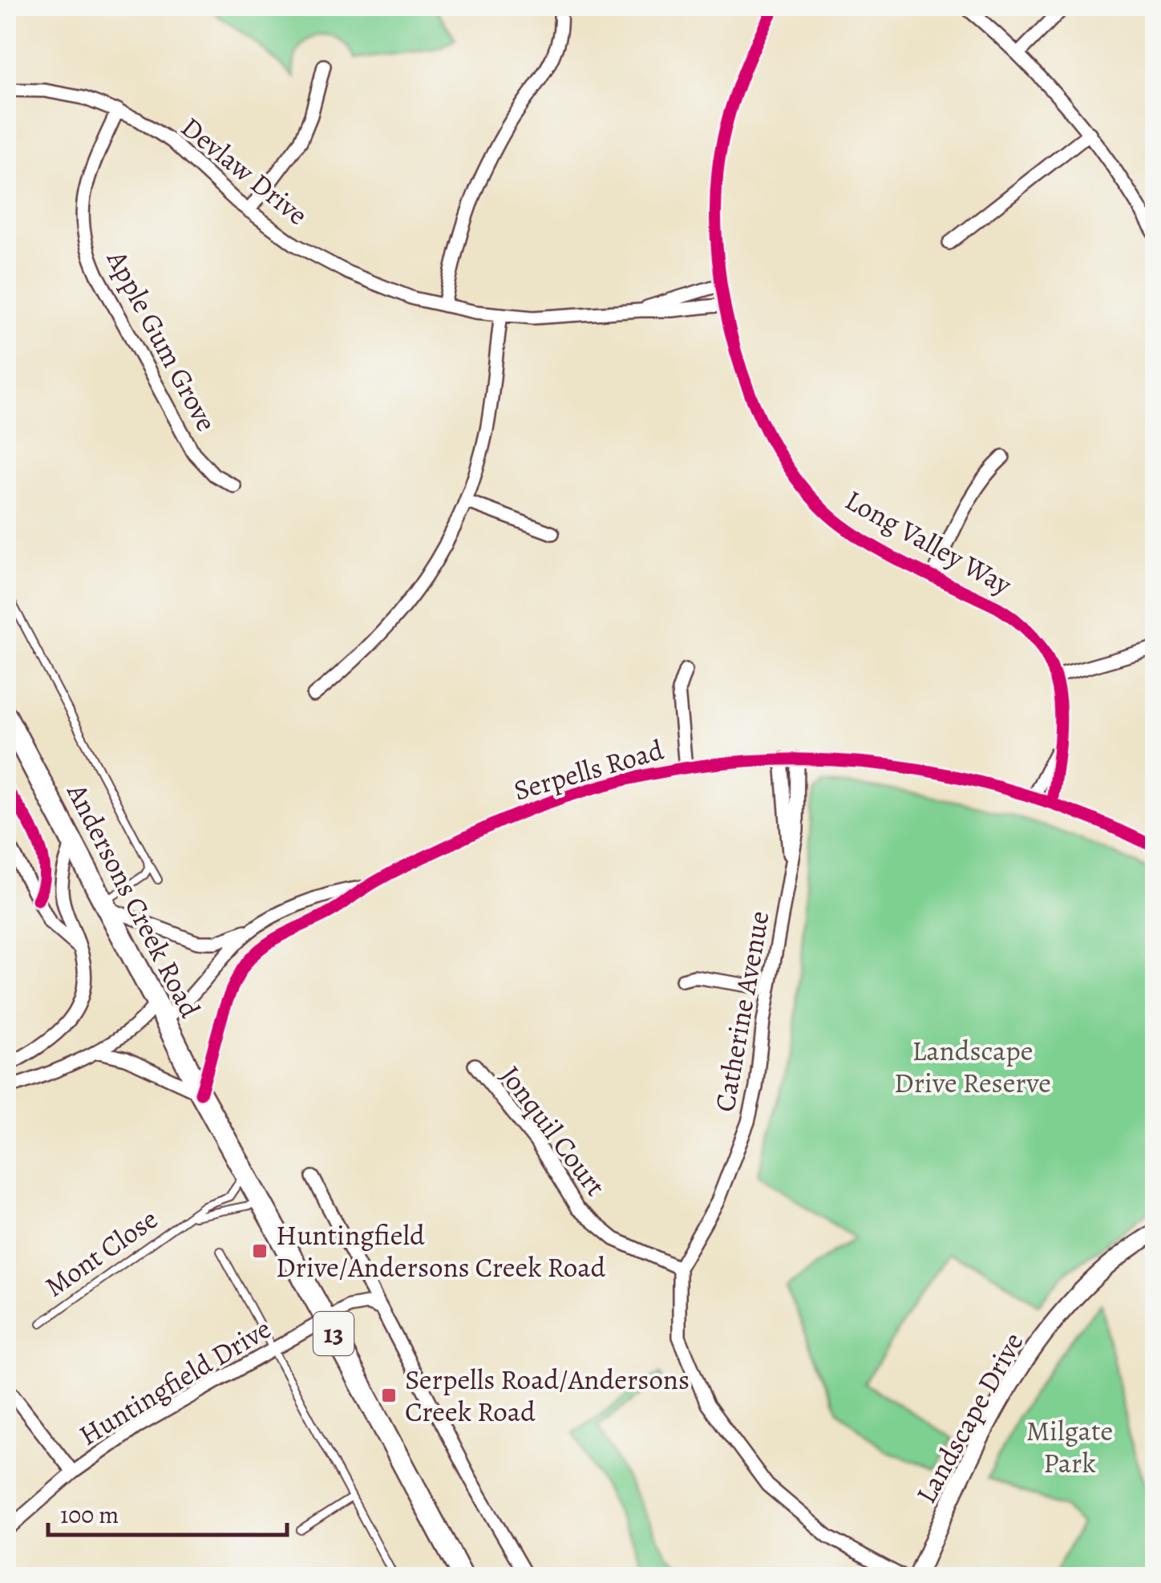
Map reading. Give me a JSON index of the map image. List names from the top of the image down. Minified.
{"streets":{"main road":["Andersons Creek Road","13"],"street":["Devlaw Drive","Apple Gum Grove","Long Valley Way","Serpells Road","Catherine Avenue","Jonquil Court","Huntingfield Drive","Landscape Drive"],"lane":["Mont Close"]},"crossings":[["Devlaw Drive","Apple Gum Grove"],["Devlaw Drive","Long Valley Way"],["Long Valley Way","Serpells Road"],["Serpells Road","Andersons Creek Road"],["Serpells Road","Catherine Avenue"],["Andersons Creek Road","Mont Close"],["Andersons Creek Road","Huntingfield Drive"],["Catherine Avenue","Jonquil Court"]],"parks":["Landscape Drive Reserve","Milgate Park"],"places":{"transit":["Huntingfield Drive/Andersons Creek Road","Serpells Road/Andersons Creek Road"]},"scale_bar":"100 m"}
